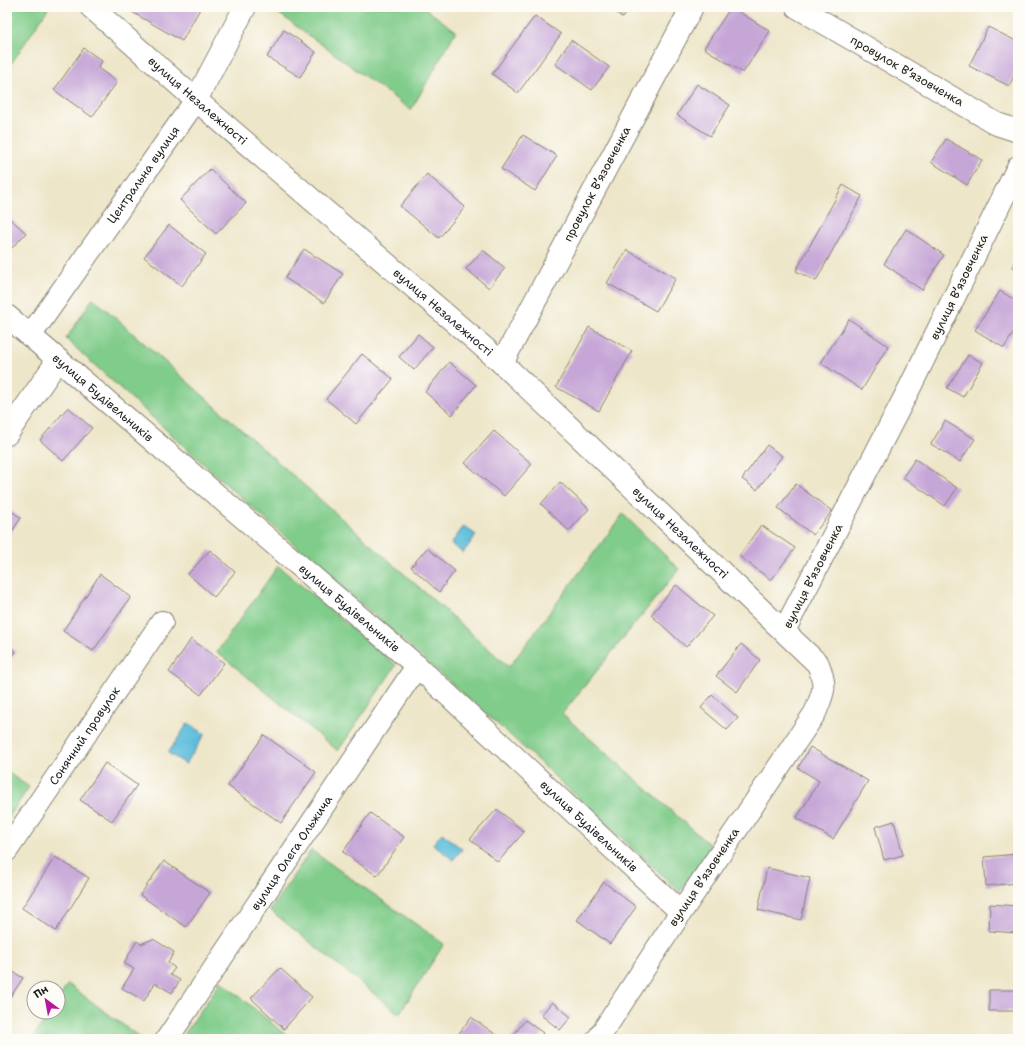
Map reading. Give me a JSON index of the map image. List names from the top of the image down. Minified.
{"streets":{"street":["провулок Вʼязовченка","вулиця Незалежності","Центральна вулиця","вулиця Вʼязовченка","вулиця Будівельників","Сонячний провулок","вулиця Олега Ольжича"]},"crossings":[["провулок Вʼязовченка","вулиця Незалежності"],["вулиця Незалежності","Центральна вулиця"],["вулиця Незалежності","вулиця Вʼязовченка"],["Центральна вулиця","вулиця Будівельників"],["вулиця Вʼязовченка","вулиця Будівельників"],["вулиця Будівельників","вулиця Олега Ольжича"]],"north":"top left"}
